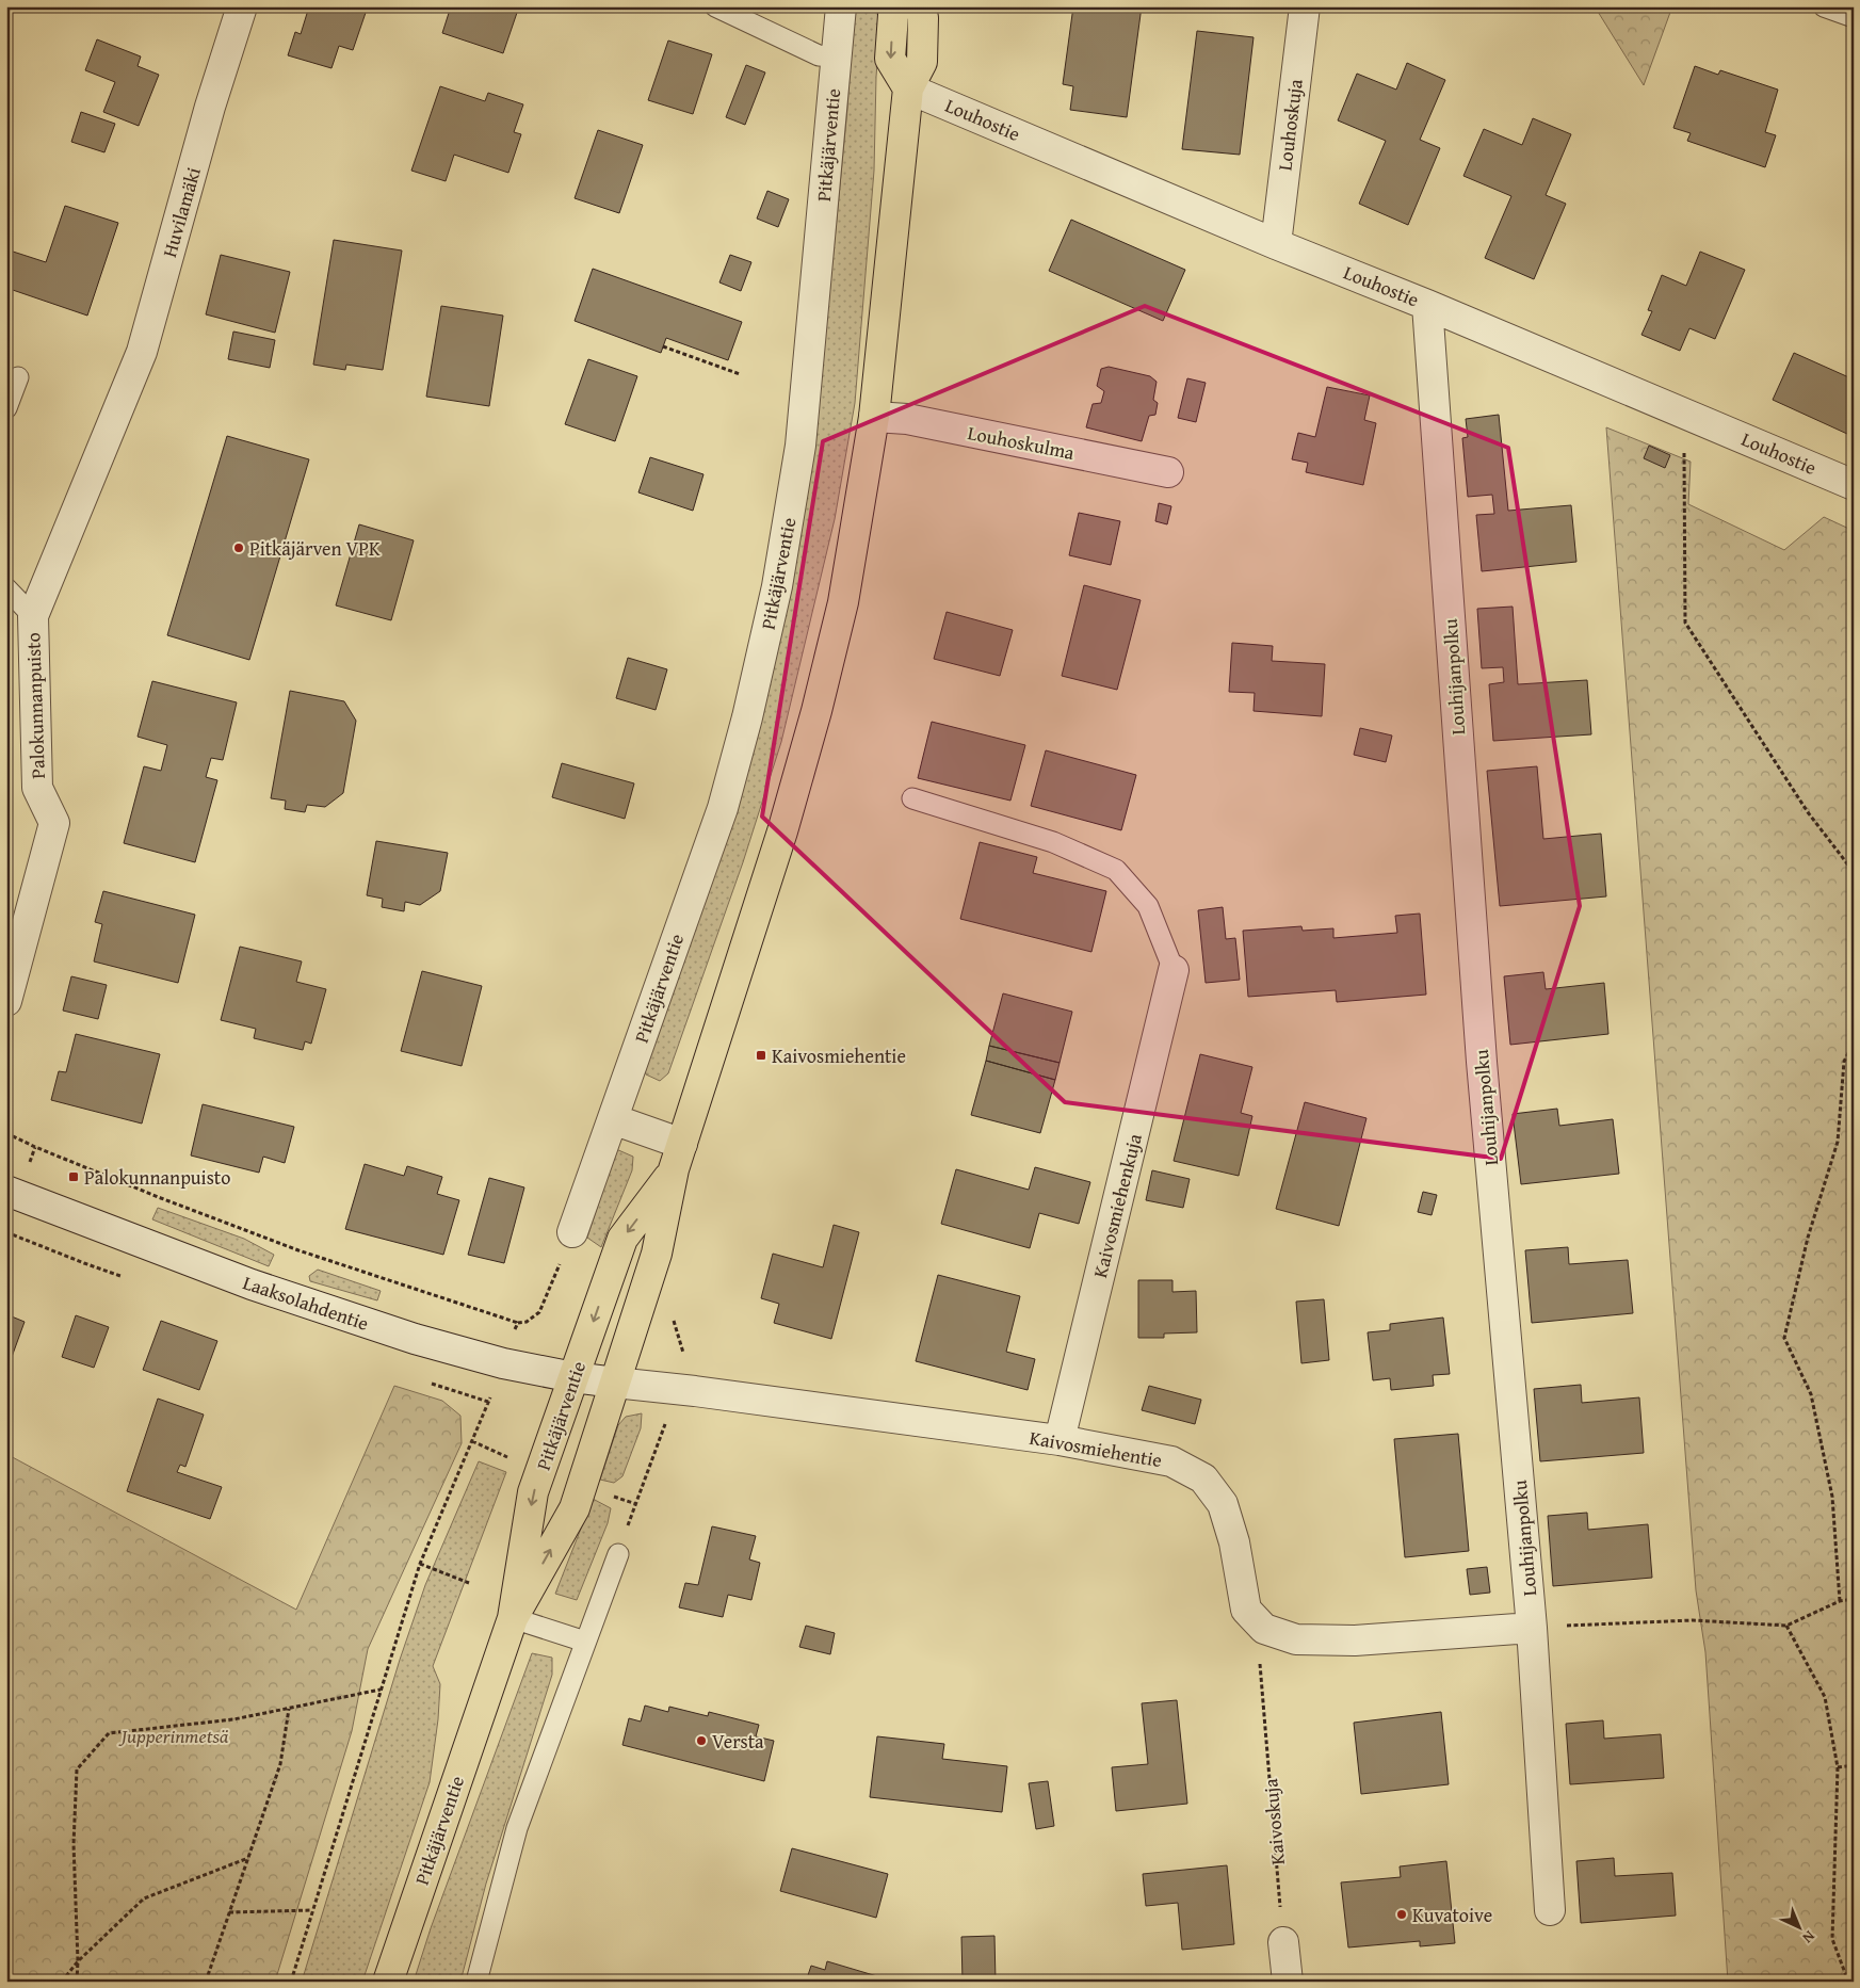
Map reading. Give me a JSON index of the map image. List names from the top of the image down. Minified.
{"streets":{"main road":["Pitkäjärventie"],"street":["Louhostie","Louhoskuja","Huvilamäki","Louhoskulma","Louhijanpolku","Palokunnanpuisto","Kaivosmiehenkuja","Laaksolahdentie","Kaivosmiehentie"],"path":["Kaivoskuja"]},"crossings":[["Louhostie","Louhoskuja"],["Louhostie","Pitkäjärventie"],["Louhostie","Louhijanpolku"],["Pitkäjärventie","Louhoskulma"],["Pitkäjärventie","Laaksolahdentie"],["Pitkäjärventie","Kaivosmiehentie"],["Huvilamäki","Palokunnanpuisto"],["Louhijanpolku","Kaivosmiehentie"],["Kaivosmiehenkuja","Kaivosmiehentie"],["Laaksolahdentie","Kaivosmiehentie"]],"parks":["Jupperinmetsä"],"places":{"other":["Pitkäjärven VPK","Versta","Kuvatoive"],"transit":["Kaivosmiehentie","Palokunnanpuisto"]},"north":"bottom right"}
